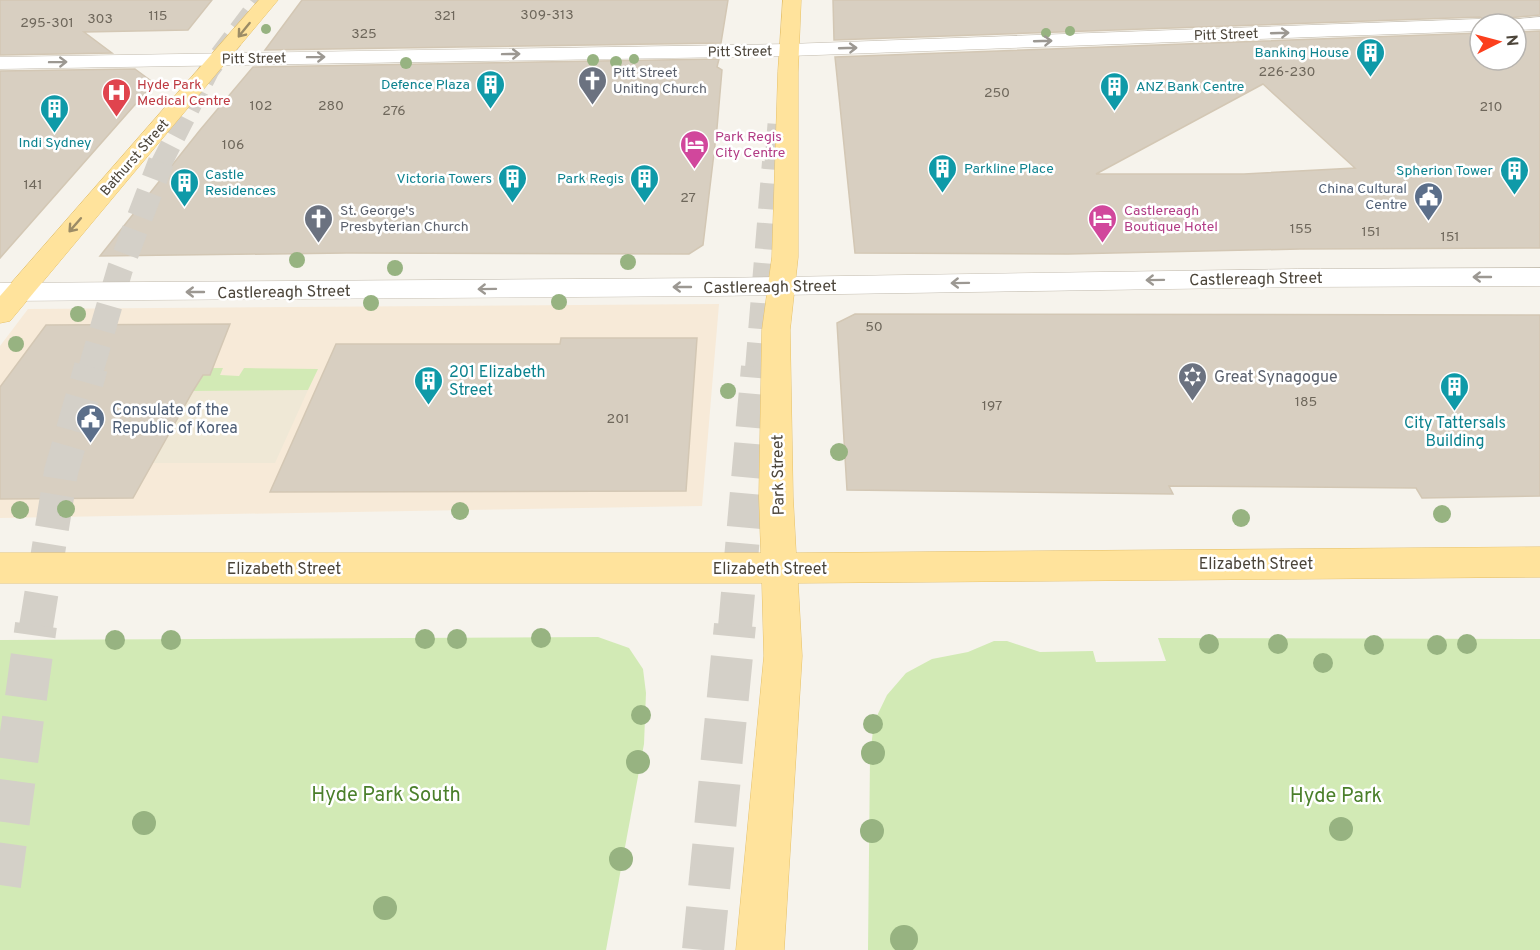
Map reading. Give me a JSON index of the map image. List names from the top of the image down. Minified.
{"streets":{"main road":["Bathurst Street","Park Street","Elizabeth Street"],"street":["Pitt Street","Castlereagh Street"]},"crossings":[["Pitt Street","Bathurst Street"],["Pitt Street","Park Street"],["Bathurst Street","Castlereagh Street"],["Castlereagh Street","Park Street"],["Park Street","Elizabeth Street"]],"one_way":["Pitt Street","Bathurst Street","Castlereagh Street"],"parks":["Hyde Park South","Hyde Park"],"places":{"building":["Banking House","Defence Plaza","ANZ Bank Centre","Indi Sydney","Parkline Place","Spherion Tower","Victoria Towers","Park Regis","Castle Residences","201 Elizabeth Street","City Tattersals Building"],"church":["Pitt Street Uniting Church","St. George's Presbyterian Church"],"hospital":["Hyde Park Medical Centre"],"hotel":["Park Regis City Centre","Castlereagh Boutique Hotel"],"public building":["China Cultural Centre","Consulate of the Republic of Korea"],"synagogue":["Great Synagogue"]},"house_numbers":["309-313","115","321","303","295-301","325","226-230","250","102","280","210","276","106","141","27","155","151","151","50","185","197","201"],"north":"right"}
